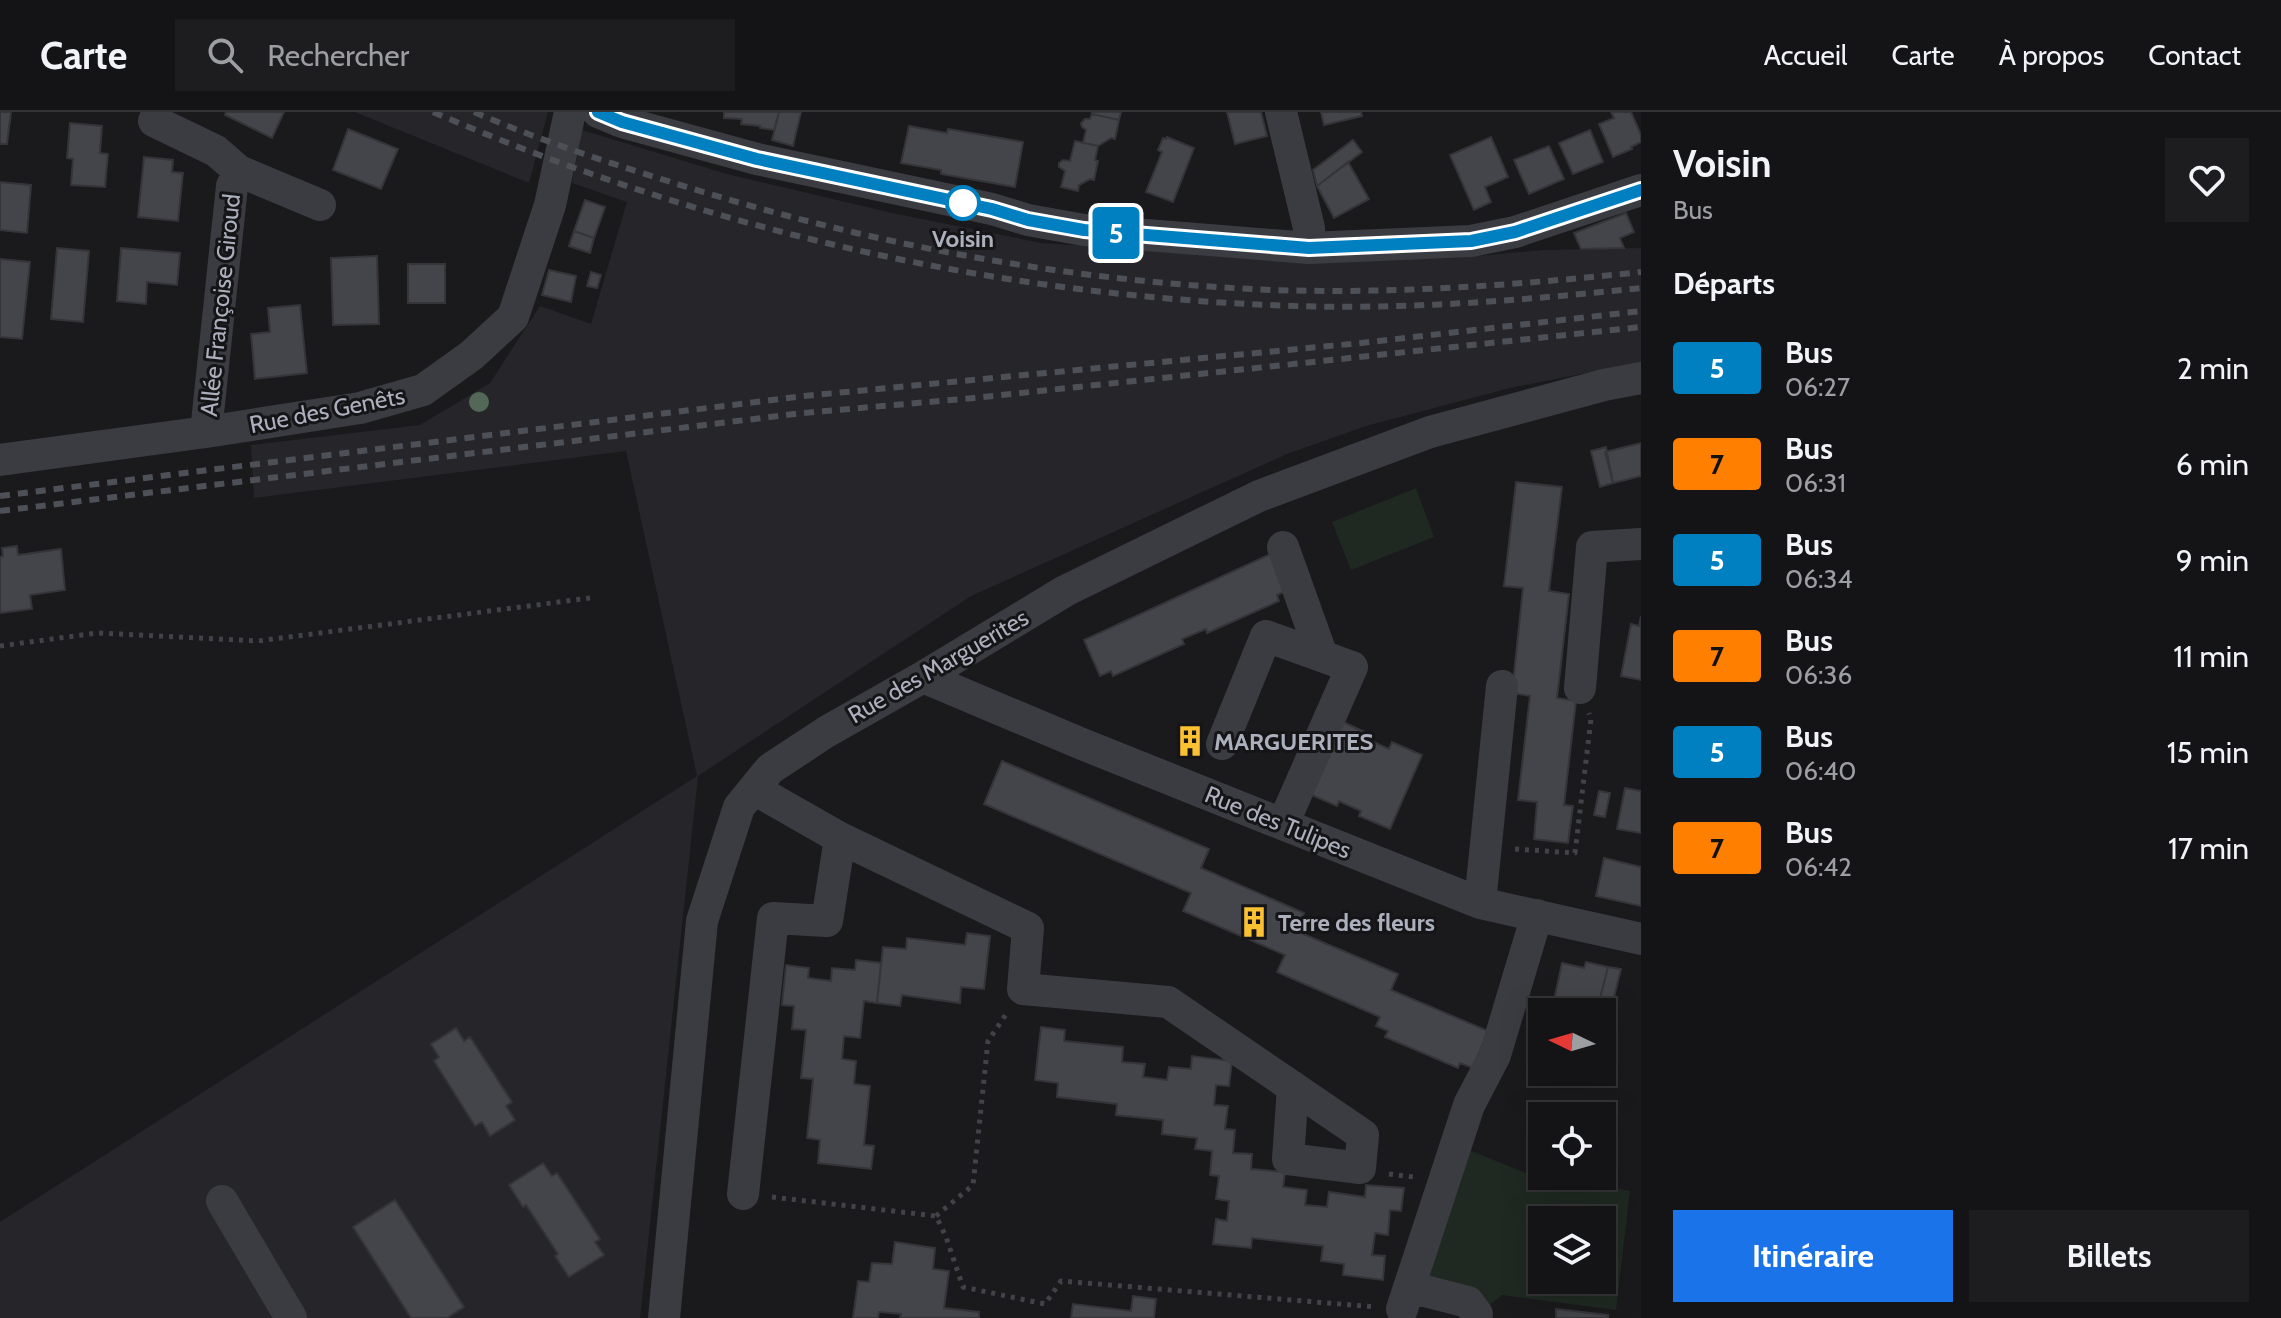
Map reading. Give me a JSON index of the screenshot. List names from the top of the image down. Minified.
{"streets":{"street":["Allée Françoise Giroud","Rue des Genêts","Rue des Marguerites","Rue des Tulipes"]},"crossings":[["Allée Françoise Giroud","Rue des Genêts"],["Rue des Marguerites","Rue des Tulipes"]],"places":{"other":["Voisin"],"building":["MARGUERITES","Terre des fleurs"]},"lines":["bus line 5"],"north":"left","page":{"header":"Carte","search":"Rechercher","nav":["Accueil","Carte","À propos","Contact"],"on_map":"5","heading":[["Voisin","Bus"],"Départs"],"list":[{"mark":"5","name":"Bus","note":"06:27","value":"2 min"},{"mark":"7","name":"Bus","note":"06:31","value":"6 min"},{"mark":"5","name":"Bus","note":"06:34","value":"9 min"},{"mark":"7","name":"Bus","note":"06:36","value":"11 min"},{"mark":"5","name":"Bus","note":"06:40","value":"15 min"},{"mark":"7","name":"Bus","note":"06:42","value":"17 min"}],"buttons":["Itinéraire","Billets"]}}
